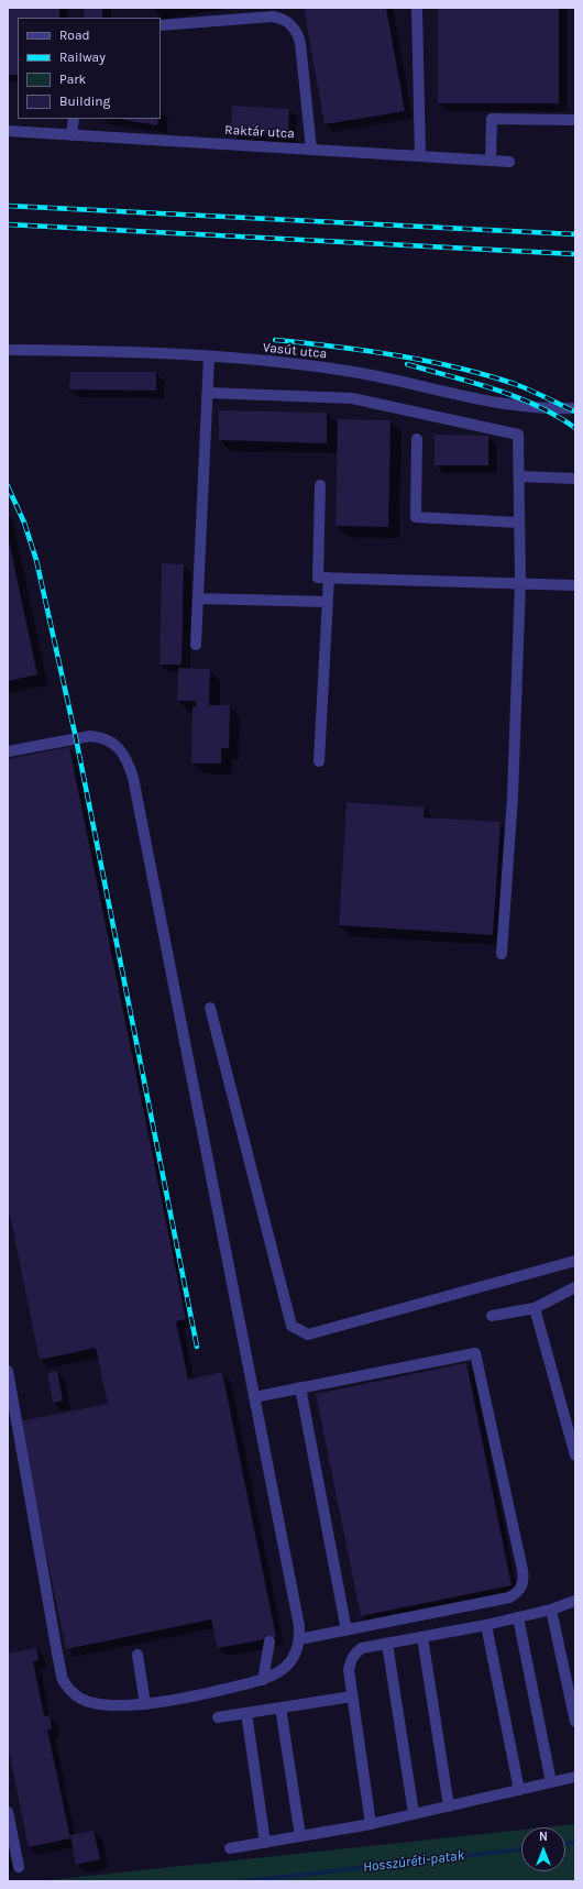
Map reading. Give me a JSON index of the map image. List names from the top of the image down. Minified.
{"streets":{"street":["Raktár utca","Vasút utca"]},"water":["Hosszúréti-patak"],"legend":["Road","Railway","Park","Building"],"north":"top"}
